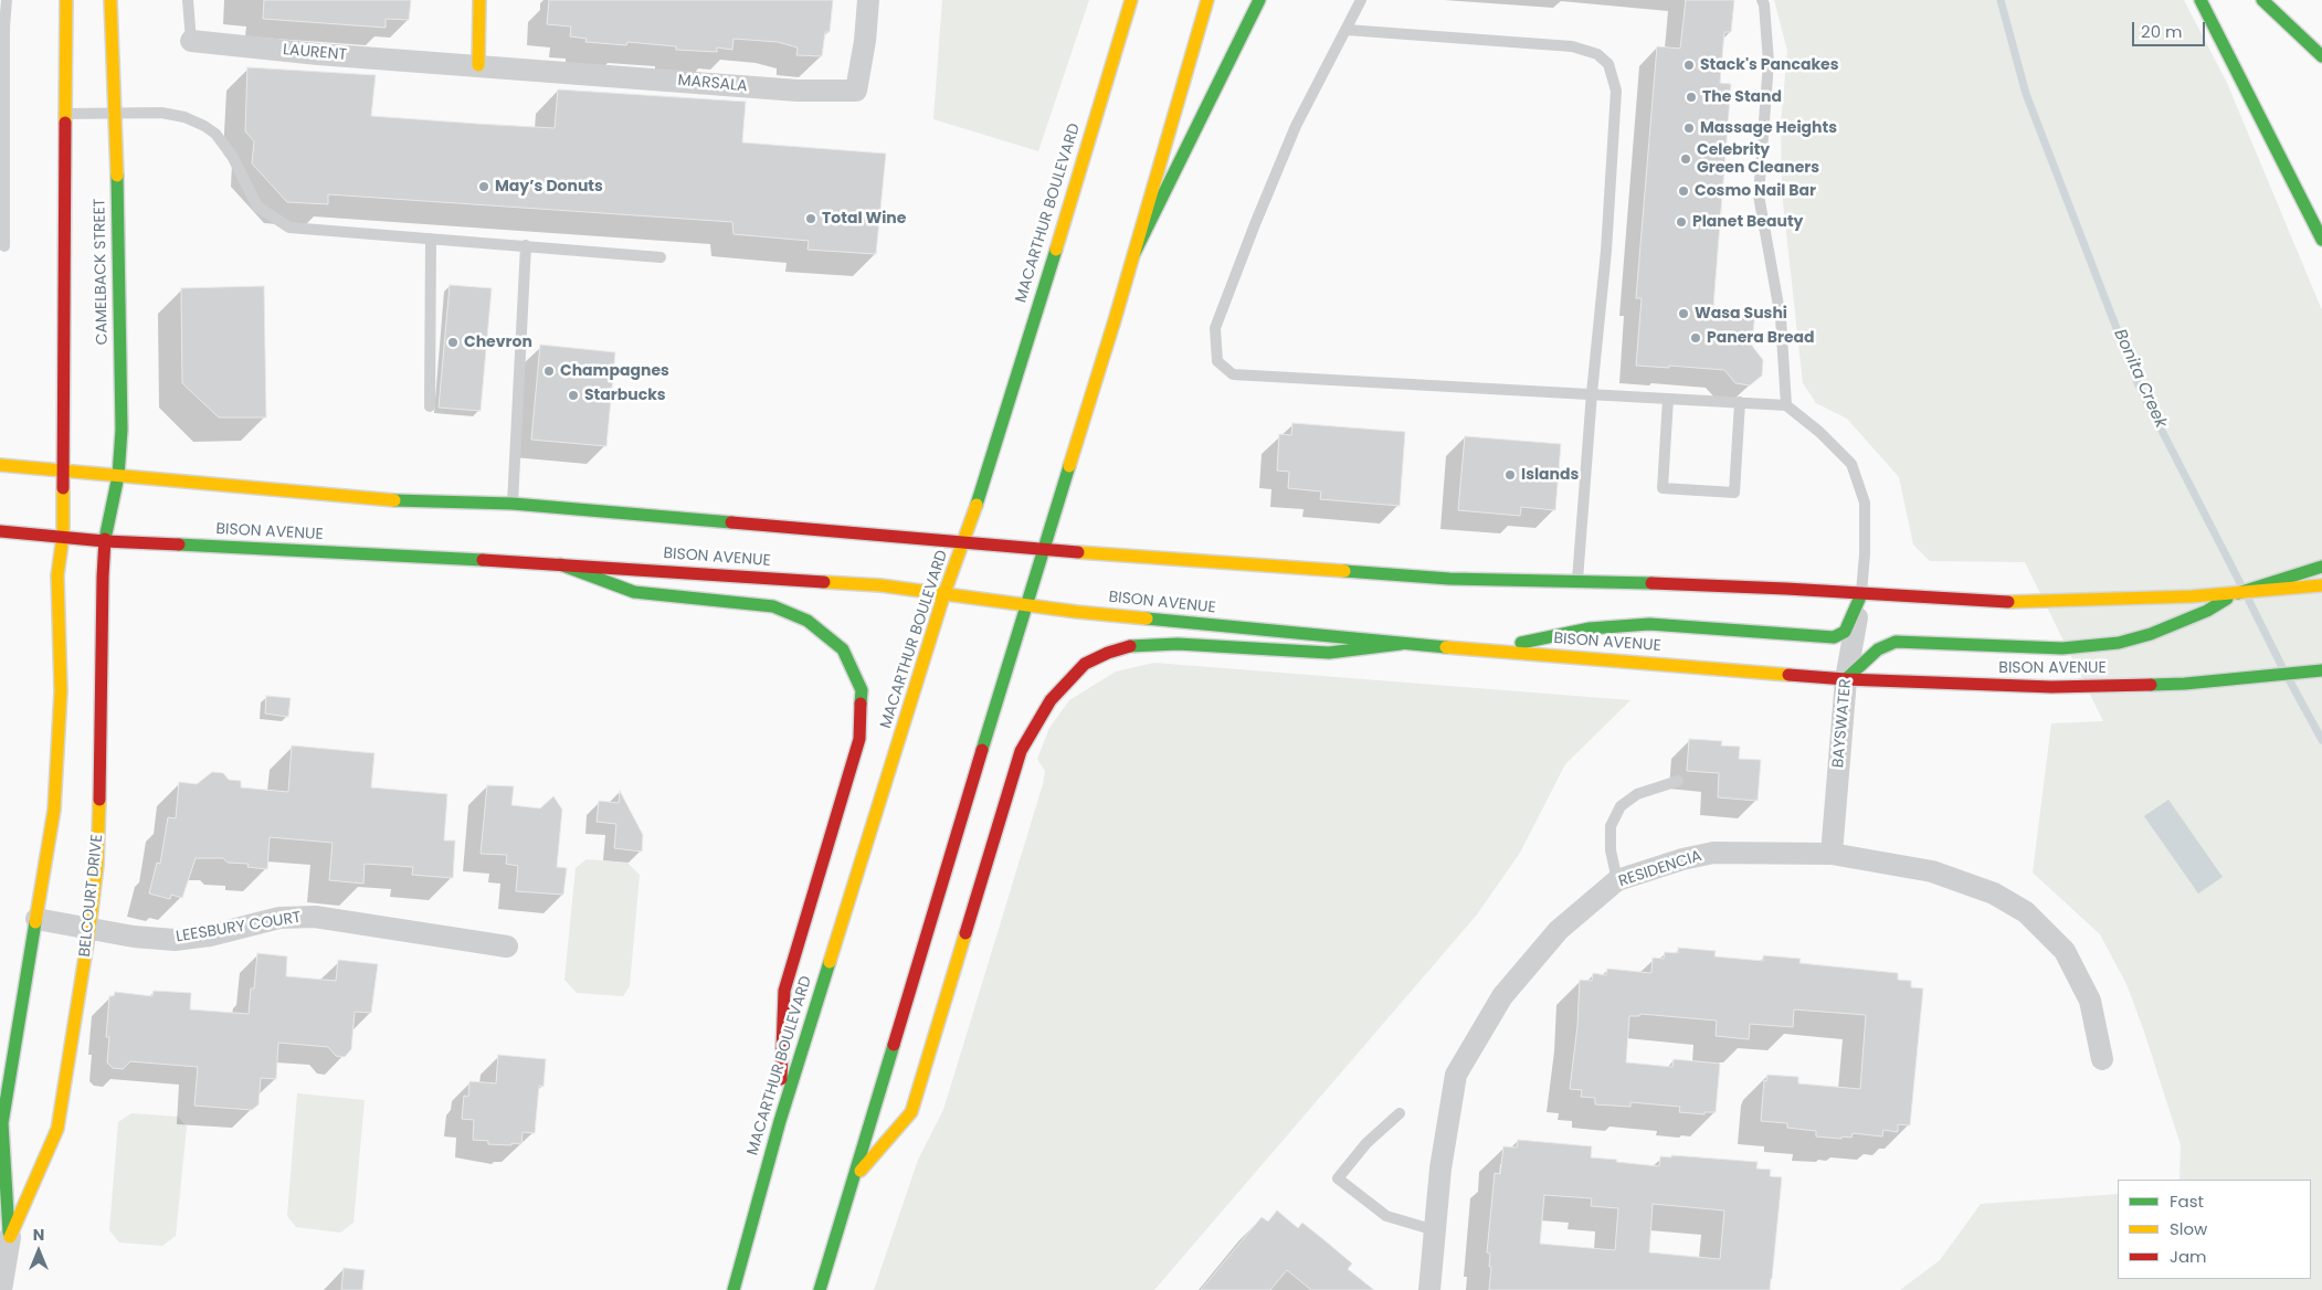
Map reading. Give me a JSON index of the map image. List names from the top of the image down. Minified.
{"streets":{"main road":["MACARTHUR BOULEVARD","CAMELBACK STREET","BISON AVENUE","BELCOURT DRIVE"],"street":["LAURENT","MARSALA","BAYSWATER","RESIDENCIA","LEESBURY COURT"]},"crossings":[["LAURENT","MARSALA"],["MACARTHUR BOULEVARD","BISON AVENUE"],["CAMELBACK STREET","BISON AVENUE"],["CAMELBACK STREET","BELCOURT DRIVE"],["BISON AVENUE","BAYSWATER"],["BISON AVENUE","BELCOURT DRIVE"],["BAYSWATER","RESIDENCIA"],["BELCOURT DRIVE","LEESBURY COURT"]],"water":["Bonita Creek"],"places":["Stack's Pancakes","The Stand","Massage Heights","Celebrity Green Cleaners","May’s Donuts","Cosmo Nail Bar","Total Wine","Planet Beauty","Wasa Sushi","Panera Bread","Chevron","Champagnes","Starbucks","Islands"],"legend":["Fast","Slow","Jam"],"scale_bar":"20 m","north":"top"}
